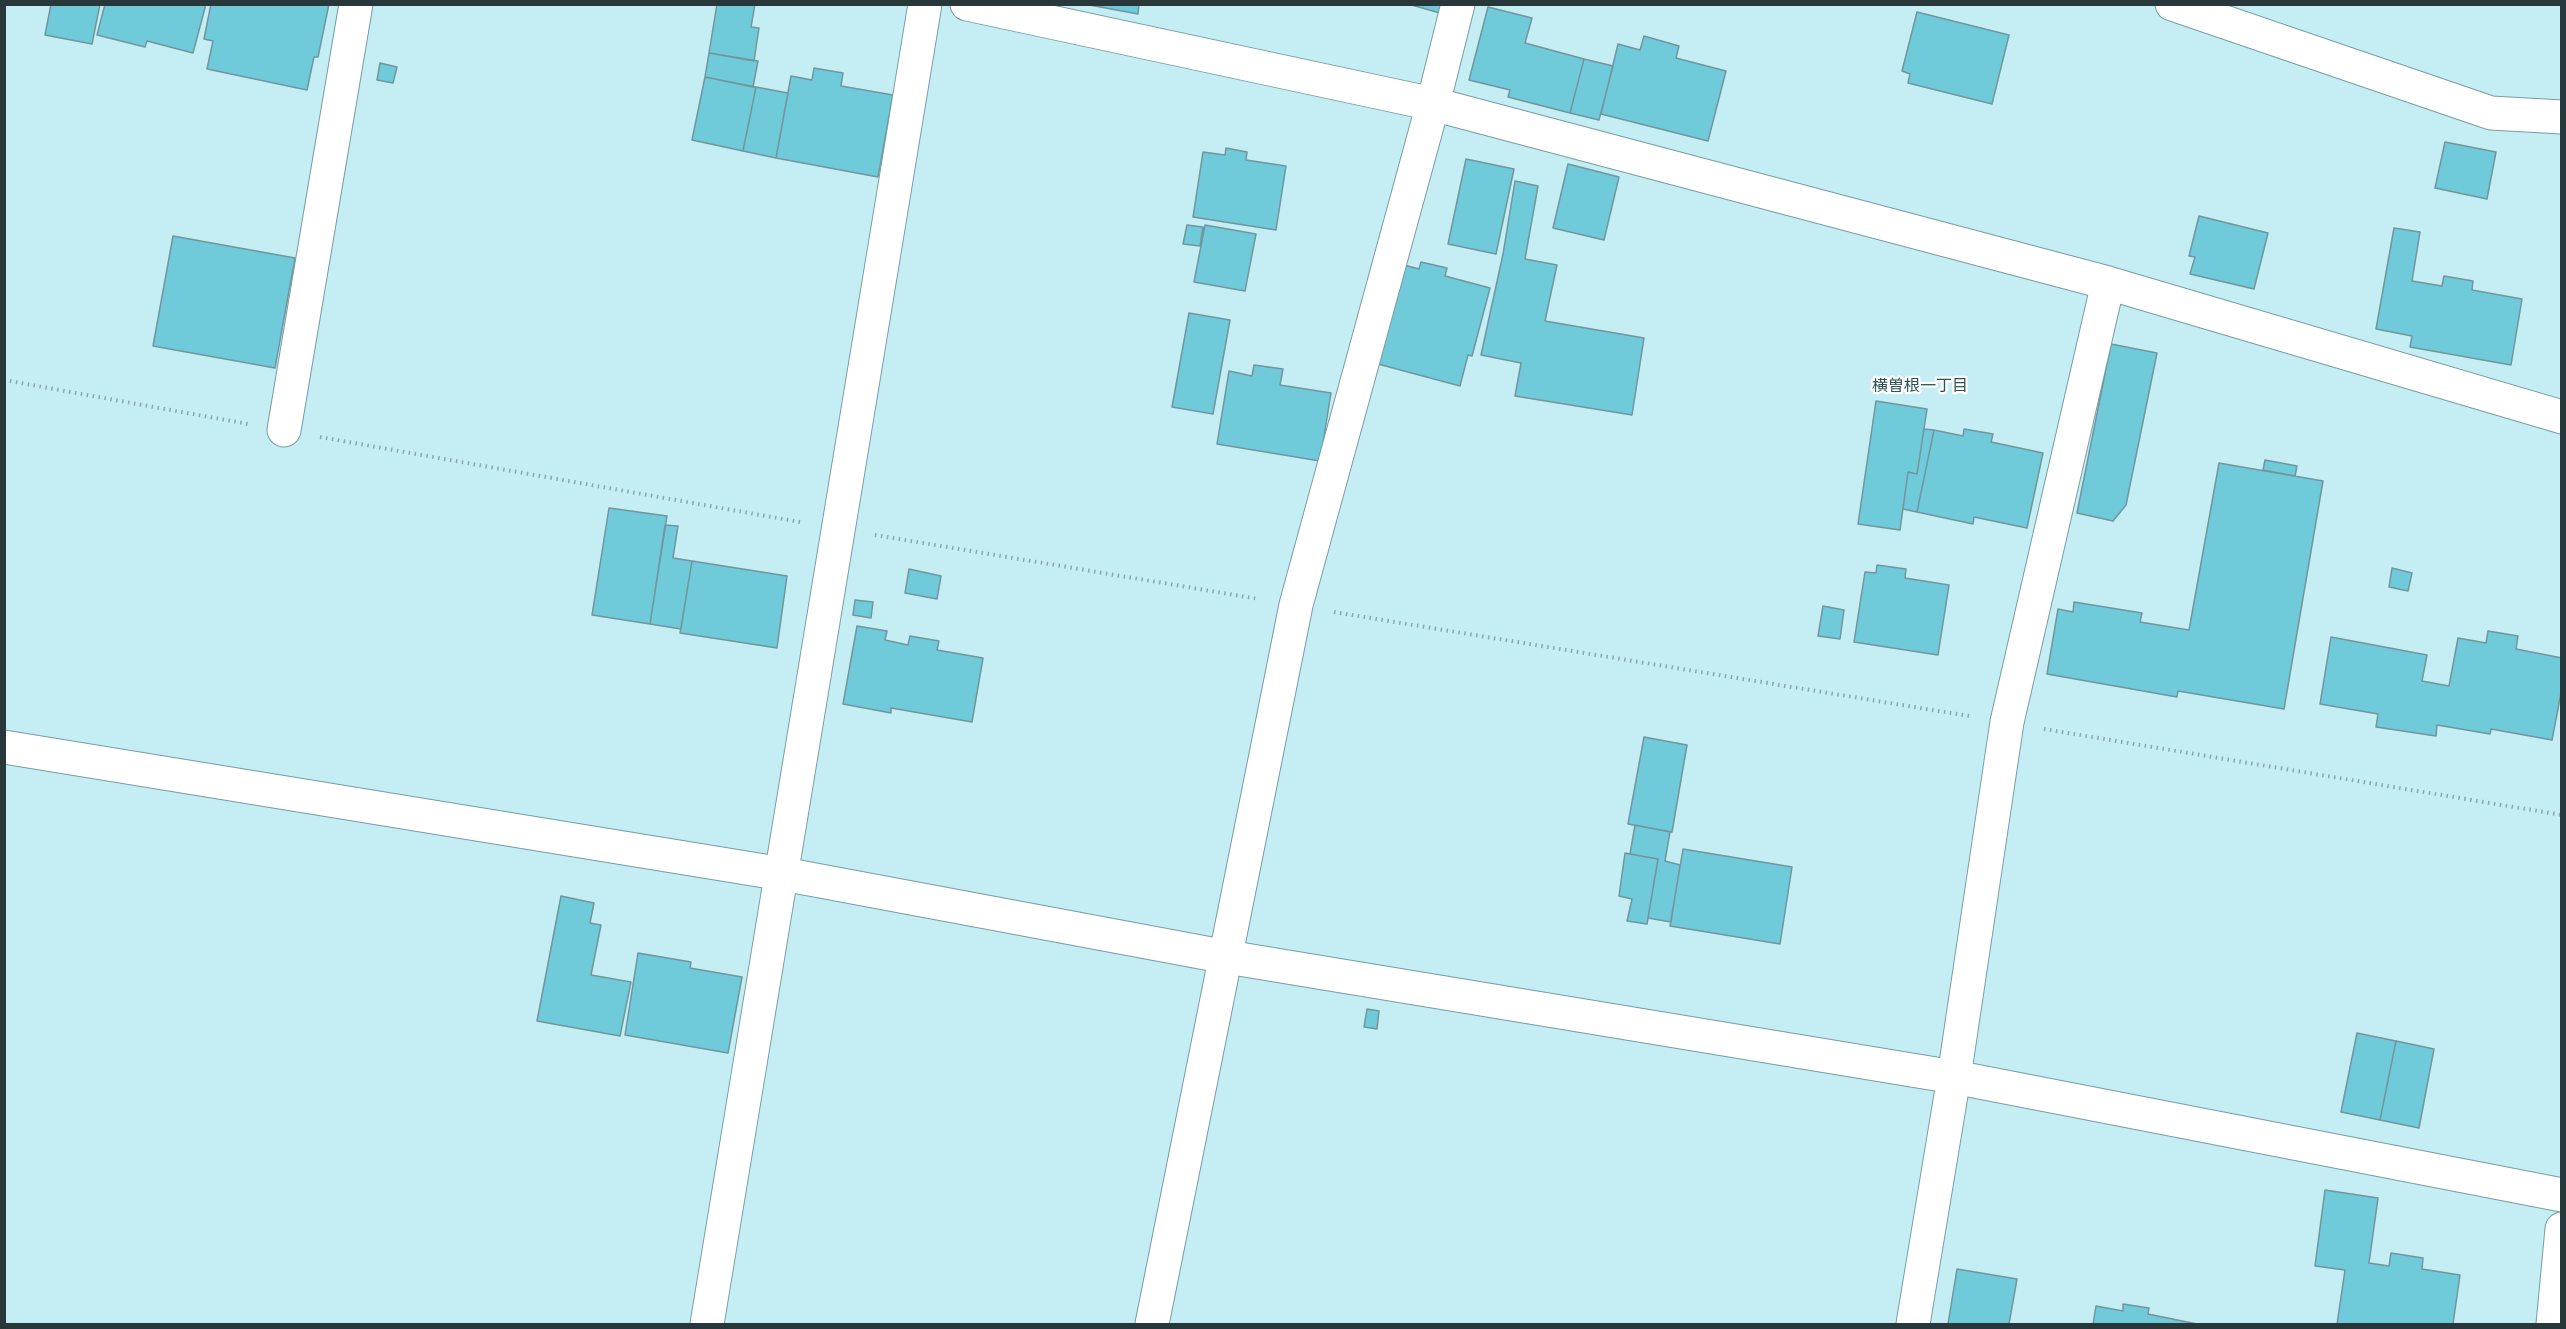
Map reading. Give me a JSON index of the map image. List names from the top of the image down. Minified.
{"districts":["横曽根一丁目"]}
